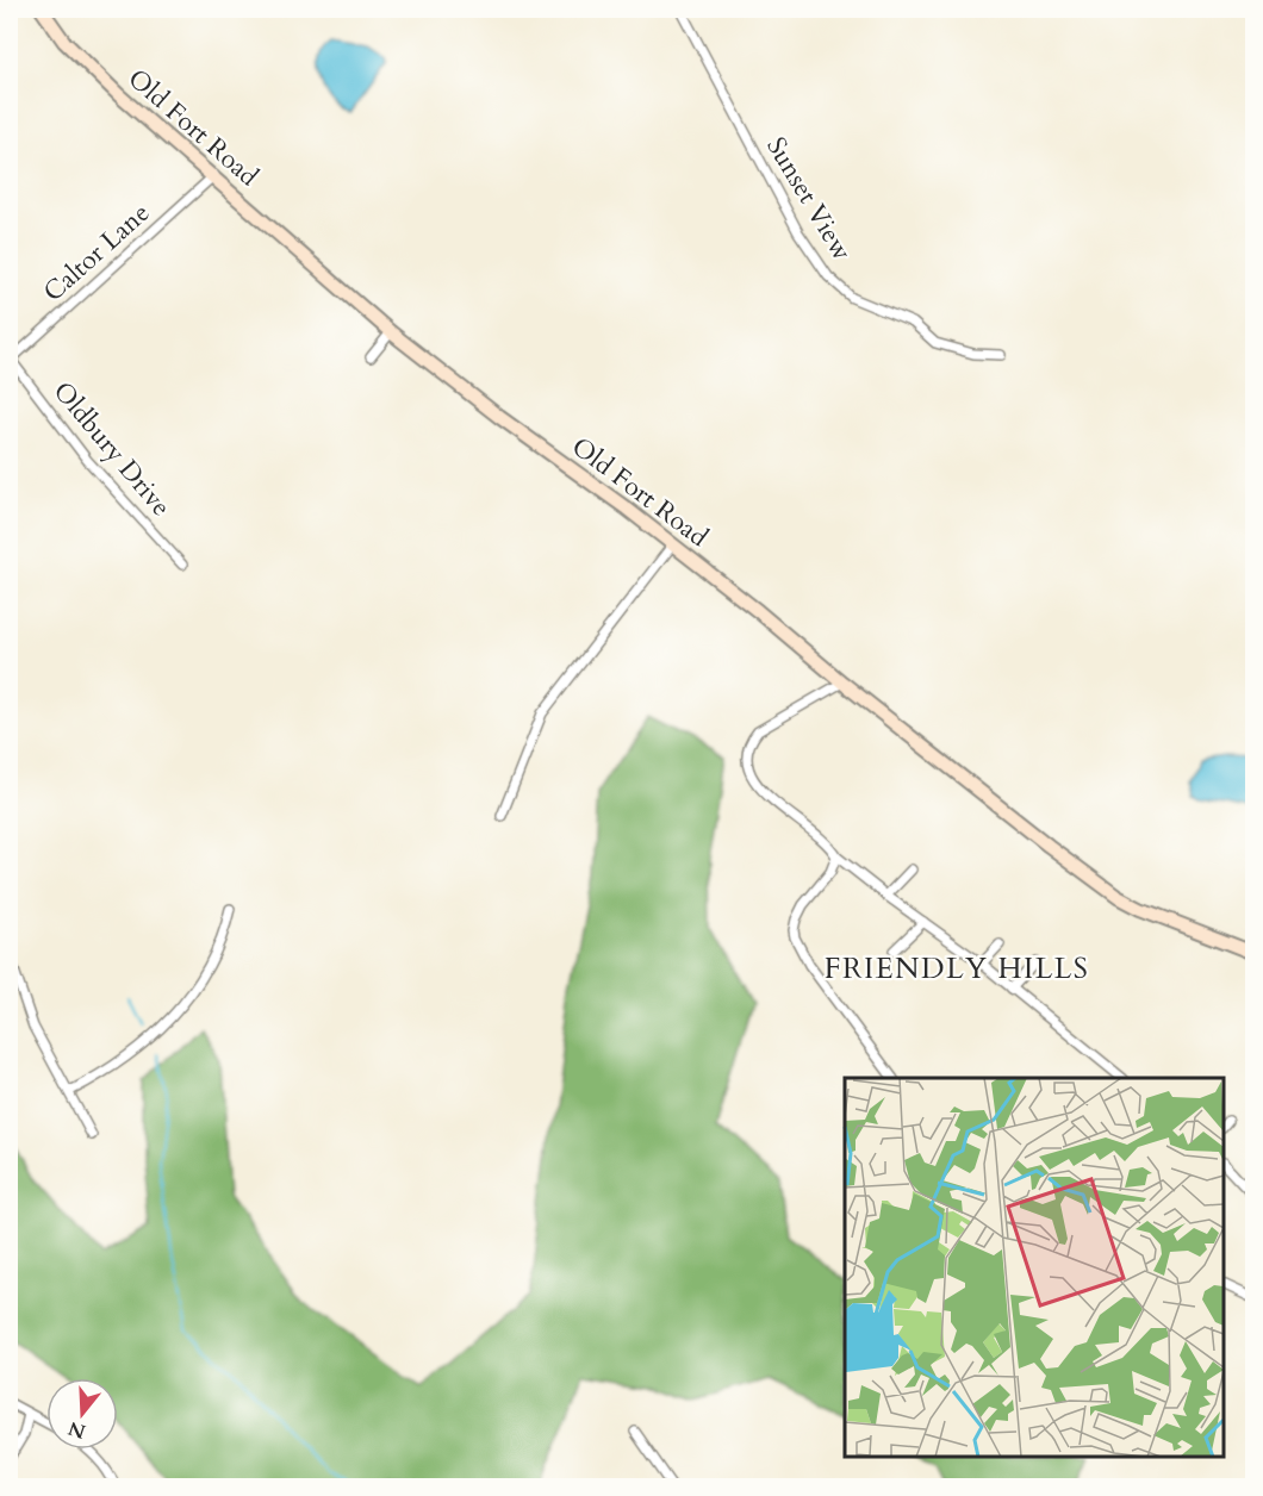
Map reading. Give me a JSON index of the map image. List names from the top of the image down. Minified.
{"streets":{"main road":["Old Fort Road"],"street":["Sunset View","Caltor Lane","Oldbury Drive"]},"crossings":[["Old Fort Road","Caltor Lane"],["Caltor Lane","Oldbury Drive"]],"districts":["FRIENDLY HILLS"],"north":"bottom"}
